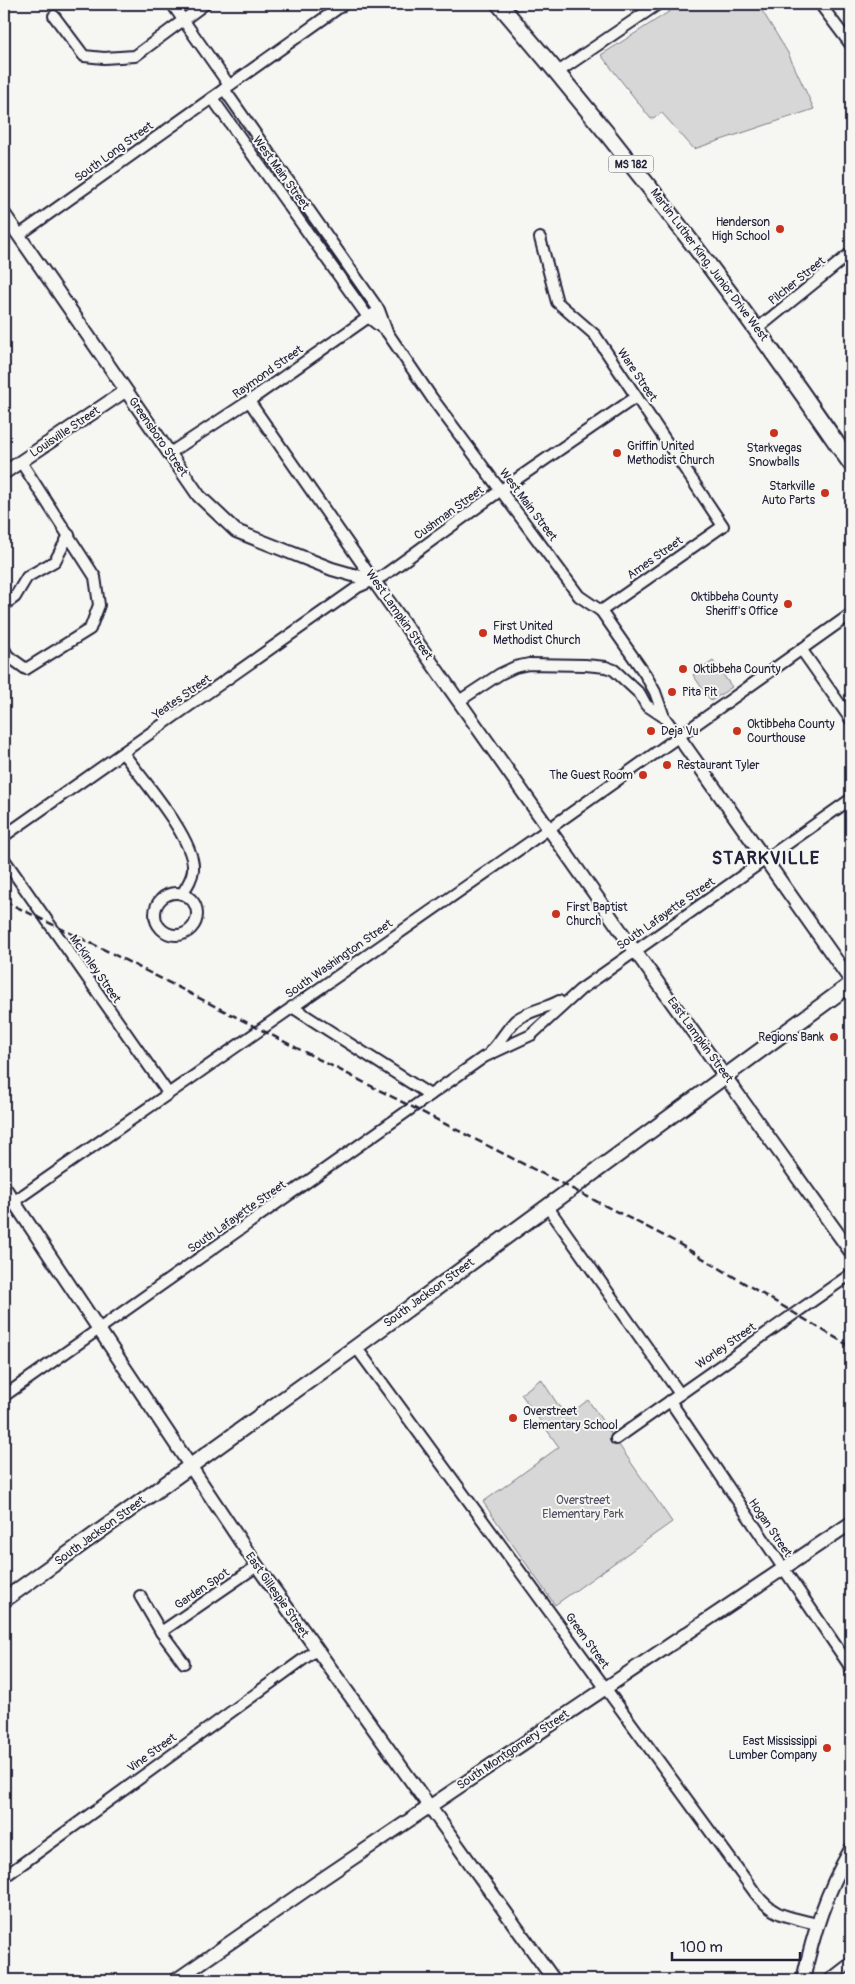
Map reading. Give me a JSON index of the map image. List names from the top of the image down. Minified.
{"streets":{"main road":["MS 182","Martin Luther King, Junior Drive West","South Jackson Street"],"street":["South Long Street","West Main Street","Pilcher Street","Raymond Street","Ware Street","Louisville Street","Greensboro Street","Cushman Street","Ames Street","West Lampkin Street","Yeates Street","South Lafayette Street","South Washington Street","McKinley Street","East Lampkin Street","Worley Street","Hogan Street","Garden Spot","East Gillespie Street","Green Street","South Montgomery Street","Vine Street"]},"crossings":[["South Long Street","West Main Street"],["South Long Street","Greensboro Street"],["West Main Street","Raymond Street"],["West Main Street","Cushman Street"],["West Main Street","Ames Street"],["West Main Street","South Washington Street"],["Martin Luther King, Junior Drive West","Pilcher Street"],["Raymond Street","Greensboro Street"],["Raymond Street","West Lampkin Street"],["Ware Street","Cushman Street"],["Ware Street","Ames Street"],["Louisville Street","Greensboro Street"],["Greensboro Street","Cushman Street"],["Greensboro Street","West Lampkin Street"],["Greensboro Street","Yeates Street"],["Cushman Street","West Lampkin Street"],["Cushman Street","Yeates Street"],["West Lampkin Street","Yeates Street"],["West Lampkin Street","South Washington Street"],["West Lampkin Street","East Lampkin Street"],["South Lafayette Street","East Lampkin Street"],["South Lafayette Street","East Gillespie Street"],["South Washington Street","McKinley Street"],["South Washington Street","East Lampkin Street"],["South Washington Street","East Gillespie Street"],["East Lampkin Street","South Jackson Street"],["South Jackson Street","East Gillespie Street"],["South Jackson Street","Green Street"],["Worley Street","Hogan Street"],["Hogan Street","South Montgomery Street"],["Garden Spot","East Gillespie Street"],["East Gillespie Street","South Montgomery Street"],["East Gillespie Street","Vine Street"],["Green Street","South Montgomery Street"]],"districts":["STARKVILLE"],"parks":["Overstreet Elementary Park"],"places":["Henderson High School","Starkvegas Snowballs","Griffin United Methodist Church","Starkville Auto Parts","Oktibbeha County Sheriff's Office","First United Methodist Church","Oktibbeha County","Pita Pit","Deja Vu","Oktibbeha County Courthouse","Restaurant Tyler","The Guest Room","First Baptist Church","Regions Bank","Overstreet Elementary School","East Mississippi Lumber Company"],"scale_bar":"100 m"}
